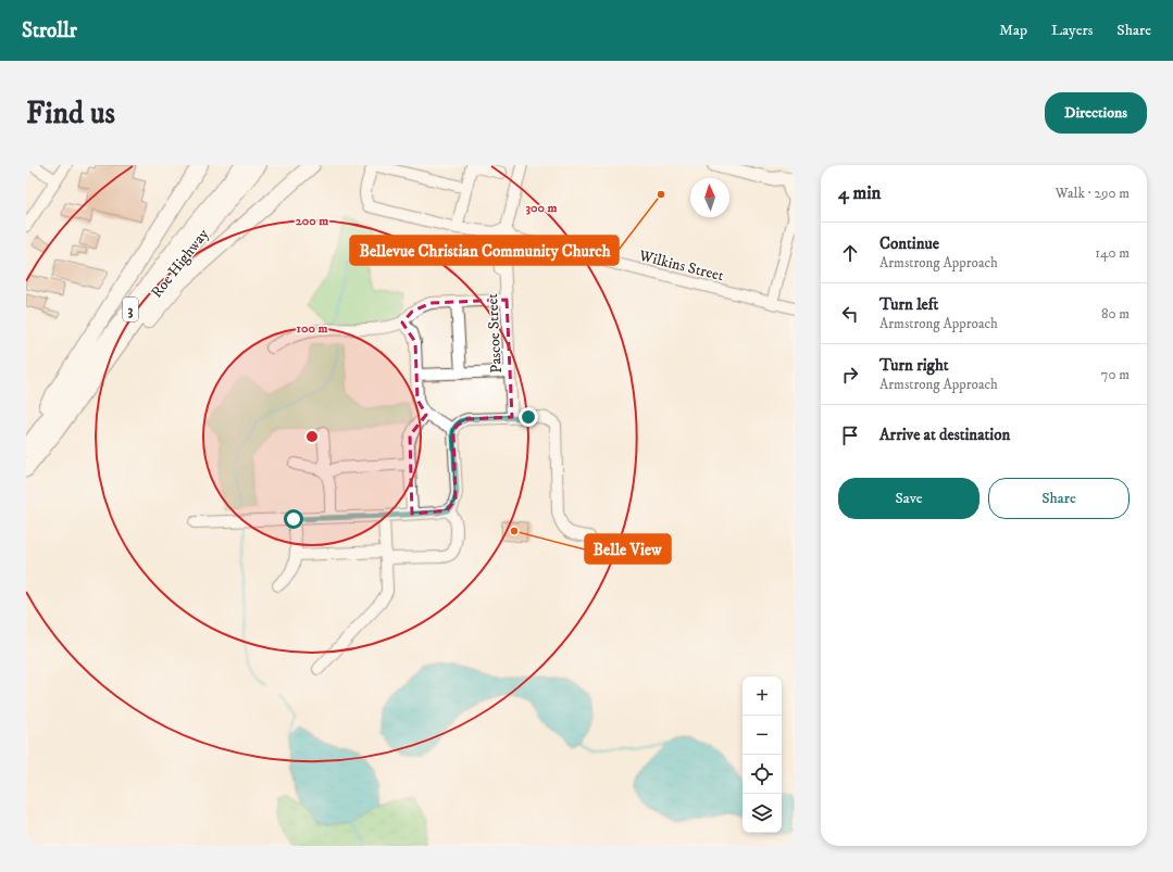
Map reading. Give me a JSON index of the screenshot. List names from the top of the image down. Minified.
{"streets":{"highway":["Roe Highway","3"],"street":["Wilkins Street","Pascoe Street"]},"crossings":[["Wilkins Street","Pascoe Street"]],"places":["Bellevue Christian Community Church","Belle View"],"north":"top","page":{"header":"Strollr","nav":["Map","Layers","Share"],"buttons":["Directions",["Save","Share"]],"title":"Find us","heading":["4 min","Walk · 290 m"],"list":[["Continue","Armstrong Approach","140 m"],["Turn left","Armstrong Approach","80 m"],["Turn right","Armstrong Approach","70 m"],"Arrive at destination"],"map_buttons":["+","−"]},"rings":["300 m","200 m","100 m"]}
